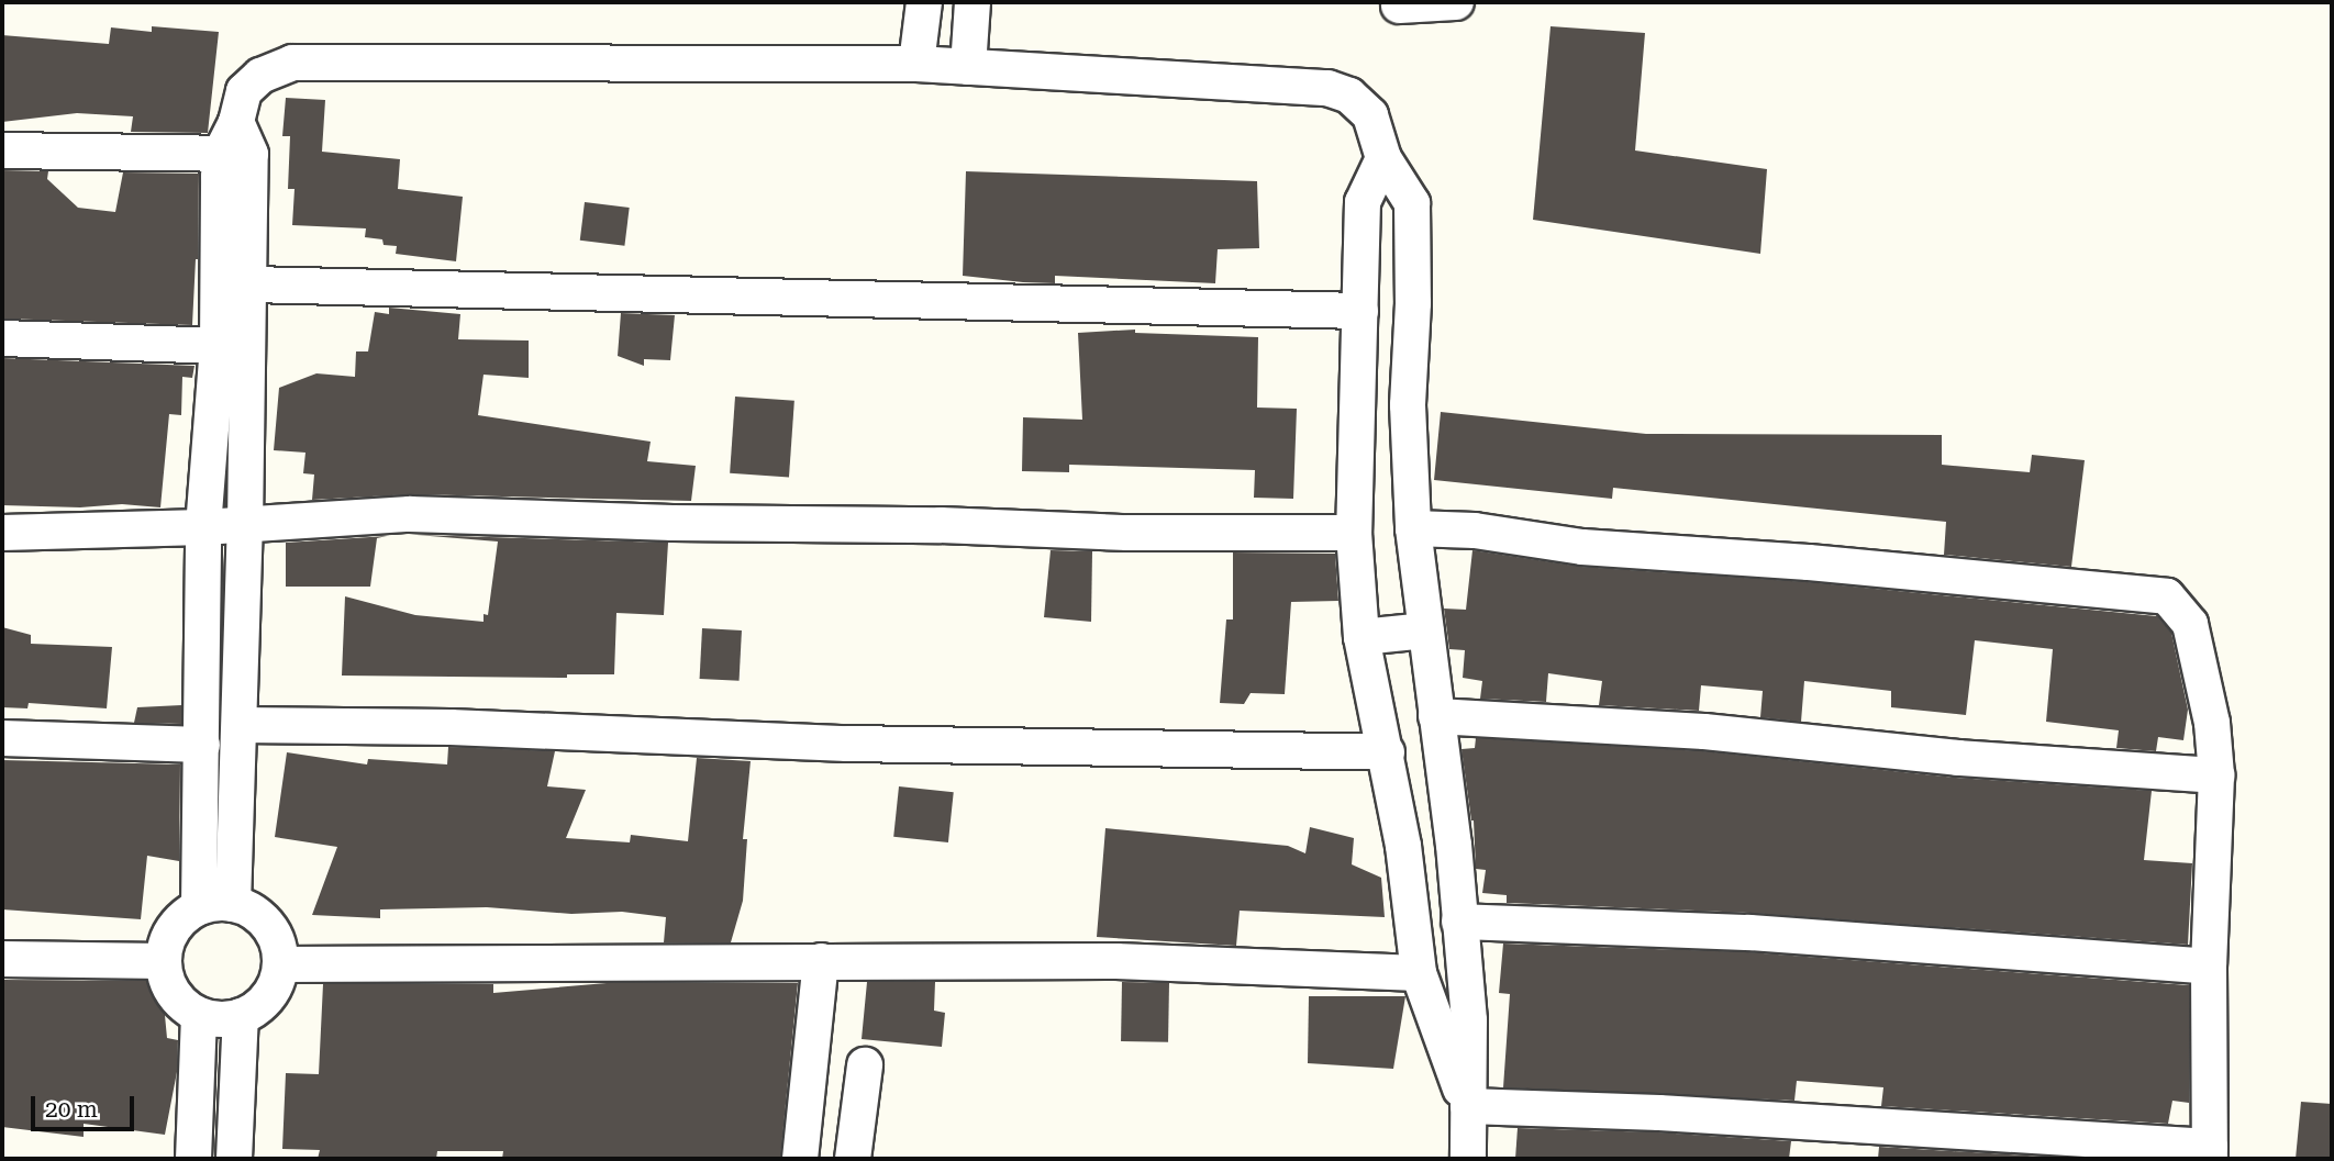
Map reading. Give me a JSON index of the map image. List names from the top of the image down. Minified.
{"scale_bar":"20 m"}
